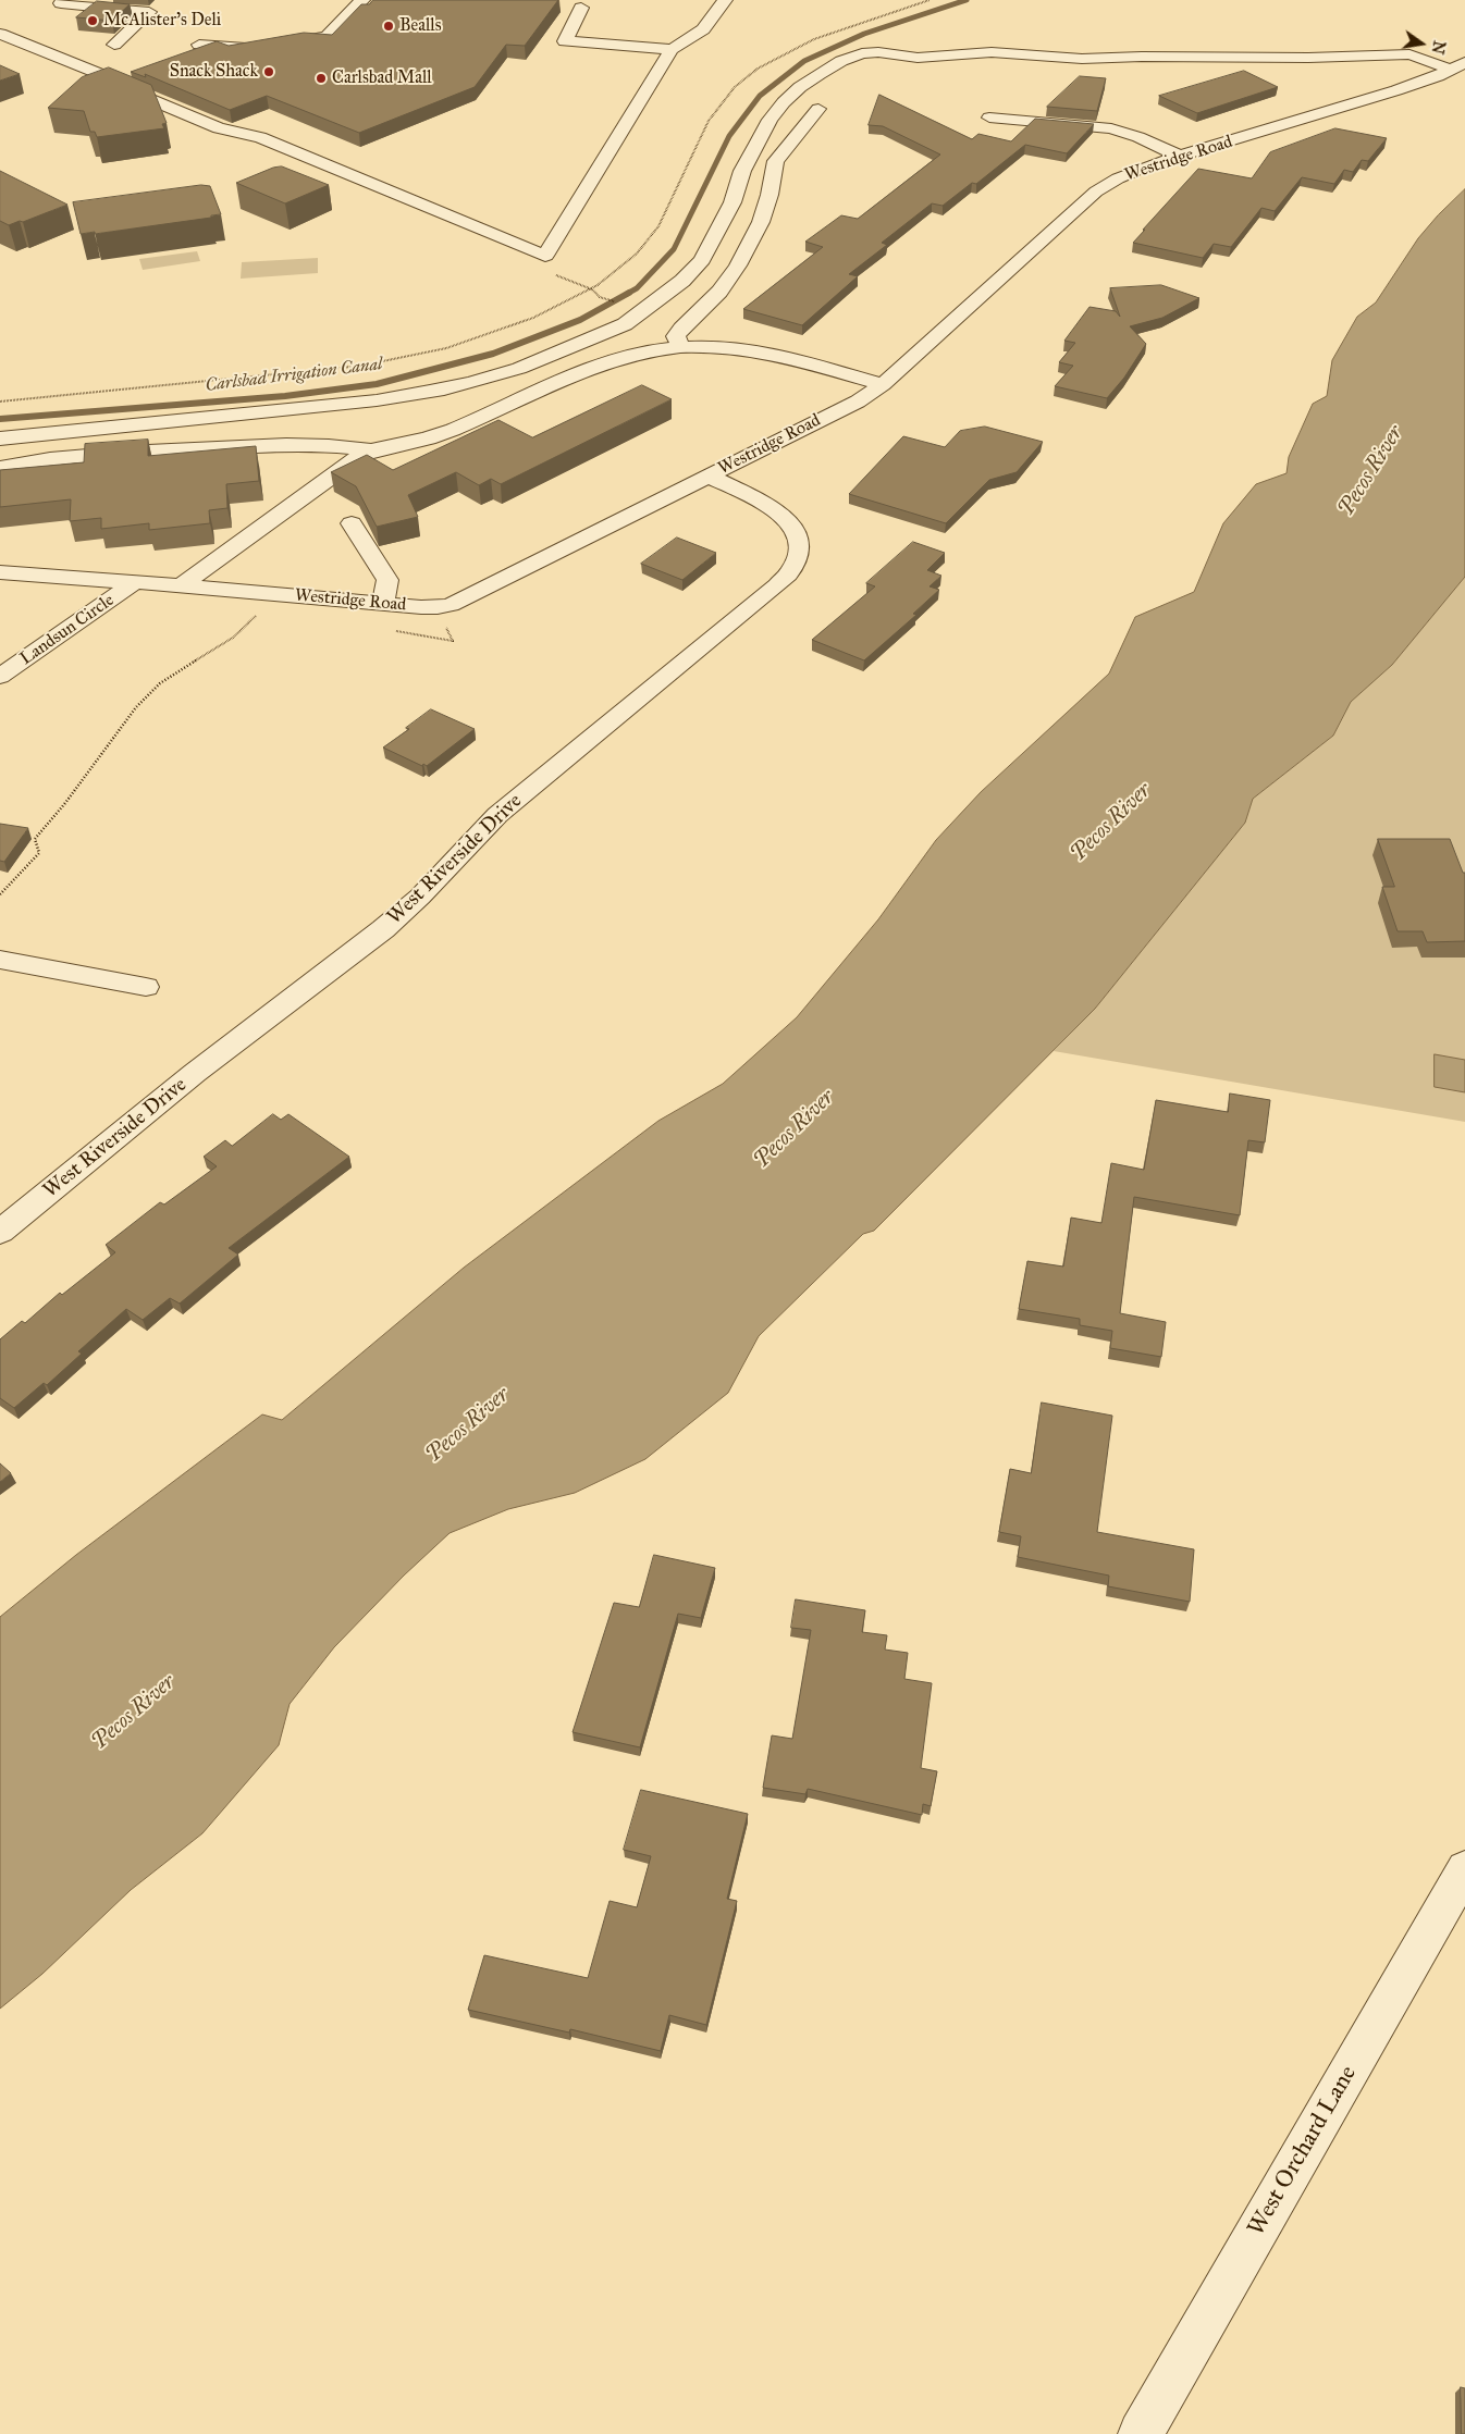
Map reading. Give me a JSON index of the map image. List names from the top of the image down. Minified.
{"streets":{"street":["Westridge Road","Landsun Circle","West Riverside Drive","West Orchard Lane"]},"crossings":[["Westridge Road","Landsun Circle"],["Westridge Road","West Riverside Drive"]],"water":["Carlsbad Irrigation Canal","Pecos River"],"places":["McAlister's Deli","Bealls","Snack Shack","Carlsbad Mall"],"north":"right"}
